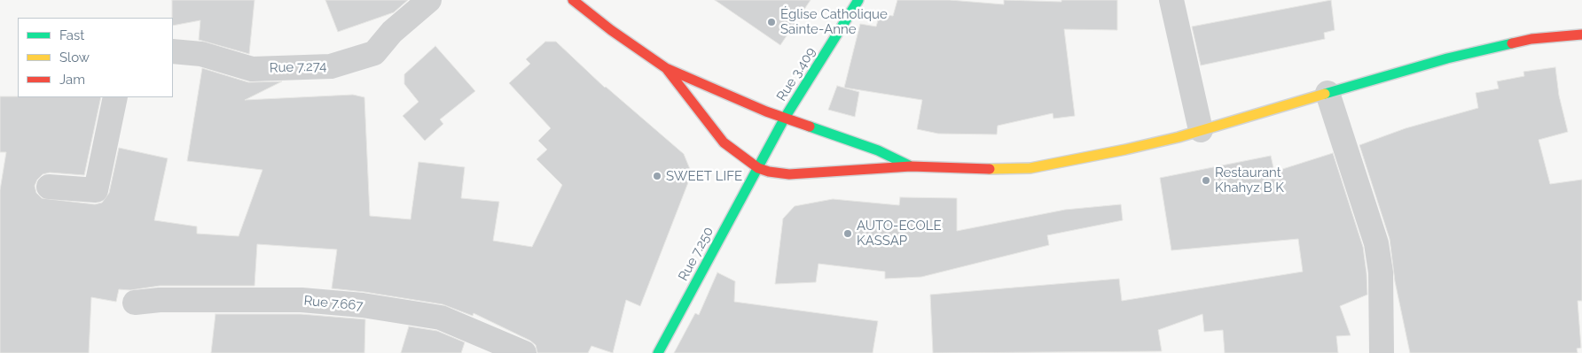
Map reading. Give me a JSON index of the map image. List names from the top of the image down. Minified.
{"streets":{"main road":["Rue 3.409","Rue 7.250"],"street":["Rue 7.274","Rue 7.667"]},"crossings":[["Rue 3.409","Rue 7.250"]],"places":["Église Catholique Sainte-Anne","SWEET LIFE","Restaurant Khahyz B K","AUTO-ECOLE KASSAP"],"legend":["Fast","Slow","Jam"]}
